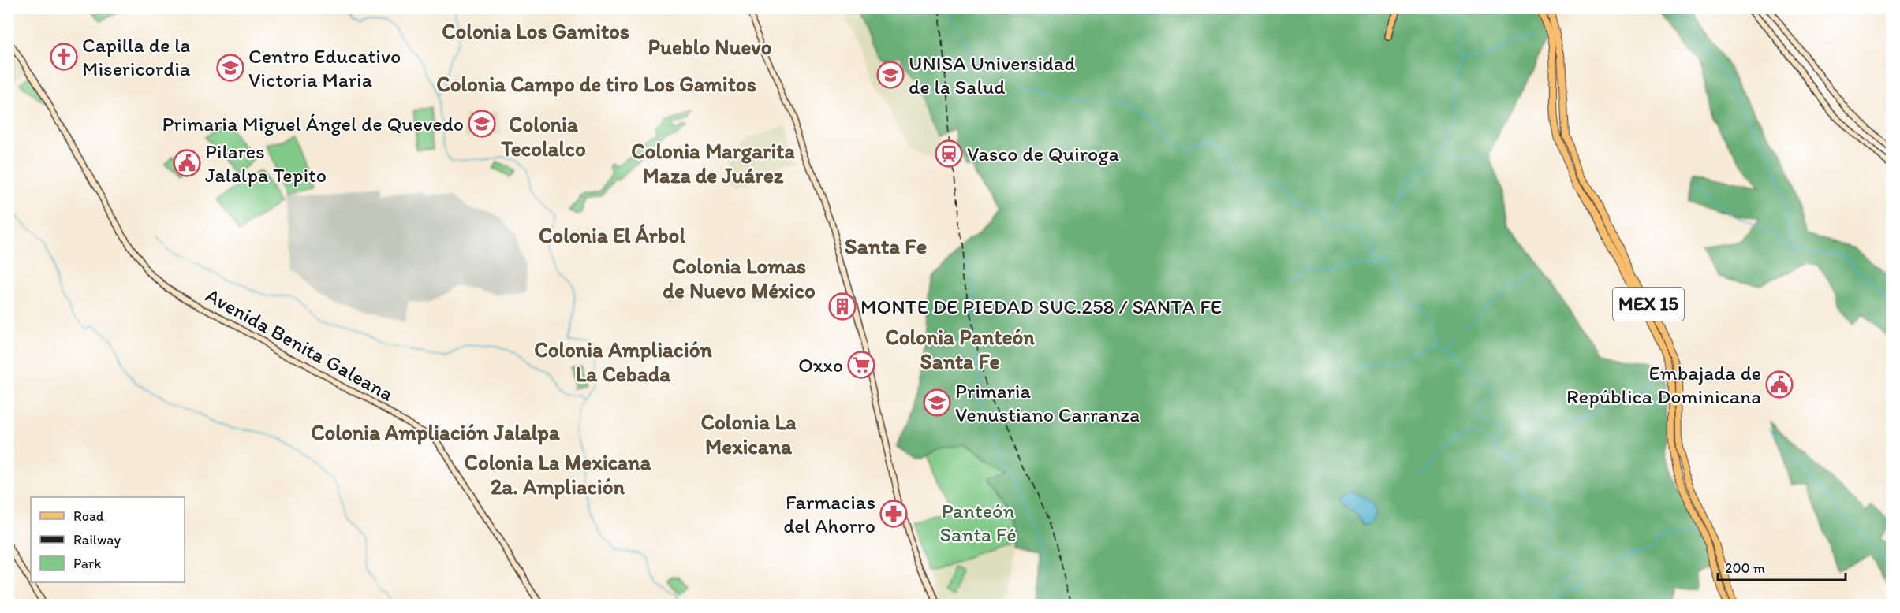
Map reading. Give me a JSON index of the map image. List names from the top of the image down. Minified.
{"streets":{"highway":["MEX 15"],"main road":["Avenida Benita Galeana"]},"districts":["Colonia Los Gamitos","Pueblo Nuevo","Colonia Campo de tiro Los Gamitos","Colonia Tecolalco","Colonia Margarita Maza de Juárez","Colonia El Árbol","Santa Fe","Colonia Lomas de Nuevo México","Colonia Panteón Santa Fe","Colonia Ampliación La Cebada","Colonia La Mexicana","Colonia Ampliación Jalalpa","Colonia La Mexicana 2a. Ampliación"],"parks":["Panteón Santa Fé"],"places":{"church":["Capilla de la Misericordia"],"school or university":["Centro Educativo Victoria Maria","UNISA Universidad de la Salud","Primaria Miguel Ángel de Quevedo","Primaria Venustiano Carranza"],"station":["Vasco de Quiroga"],"public building":["Pilares Jalalpa Tepito","Embajada de República Dominicana"],"building":["MONTE DE PIEDAD SUC.258 / SANTA FE"],"supermarket":["Oxxo"],"pharmacy":["Farmacias del Ahorro"]},"legend":["Road","Railway","Park"],"scale_bar":"200 m"}
